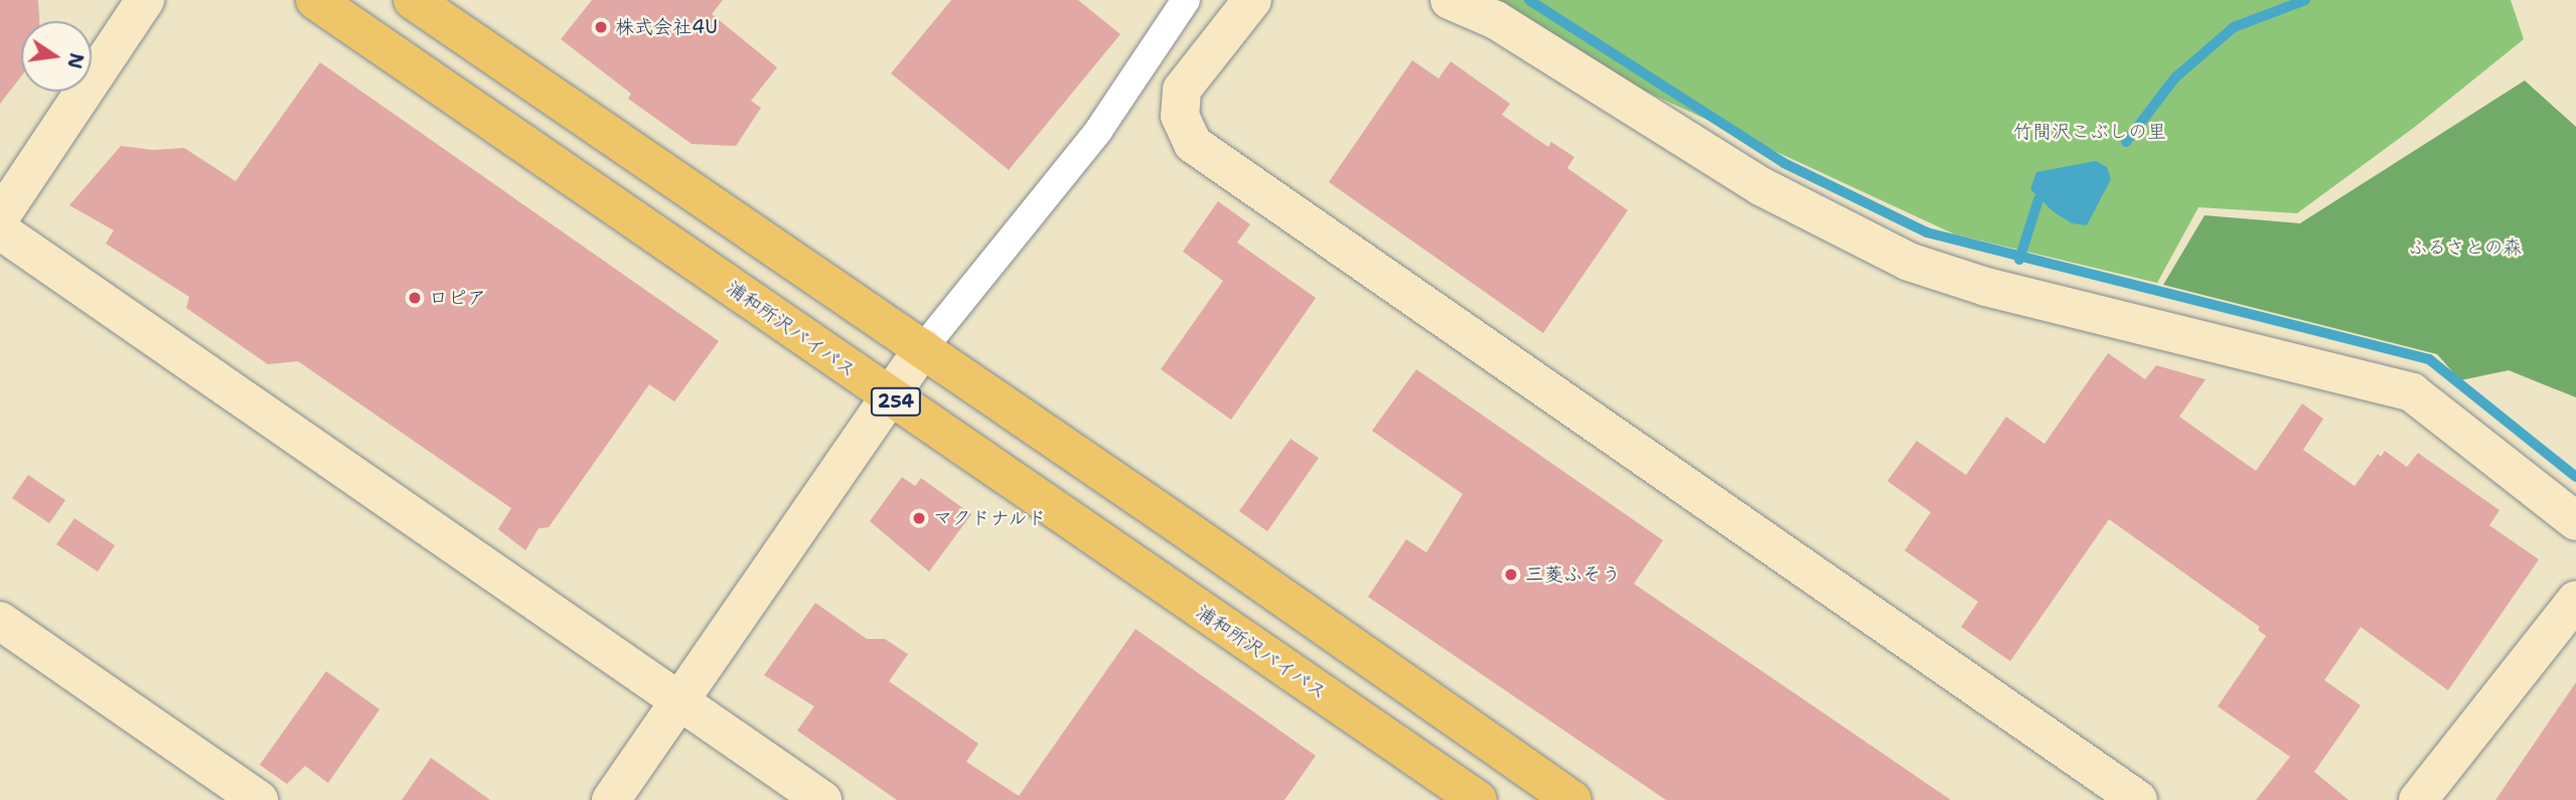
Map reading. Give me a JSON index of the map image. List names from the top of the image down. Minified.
{"streets":{"highway":["浦和所沢バイパス","254"]},"parks":["竹間沢こぶしの里","ふるさとの森"],"places":["株式会社4U","ロピア","マクドナルド","三菱ふそう"],"north":"right"}
